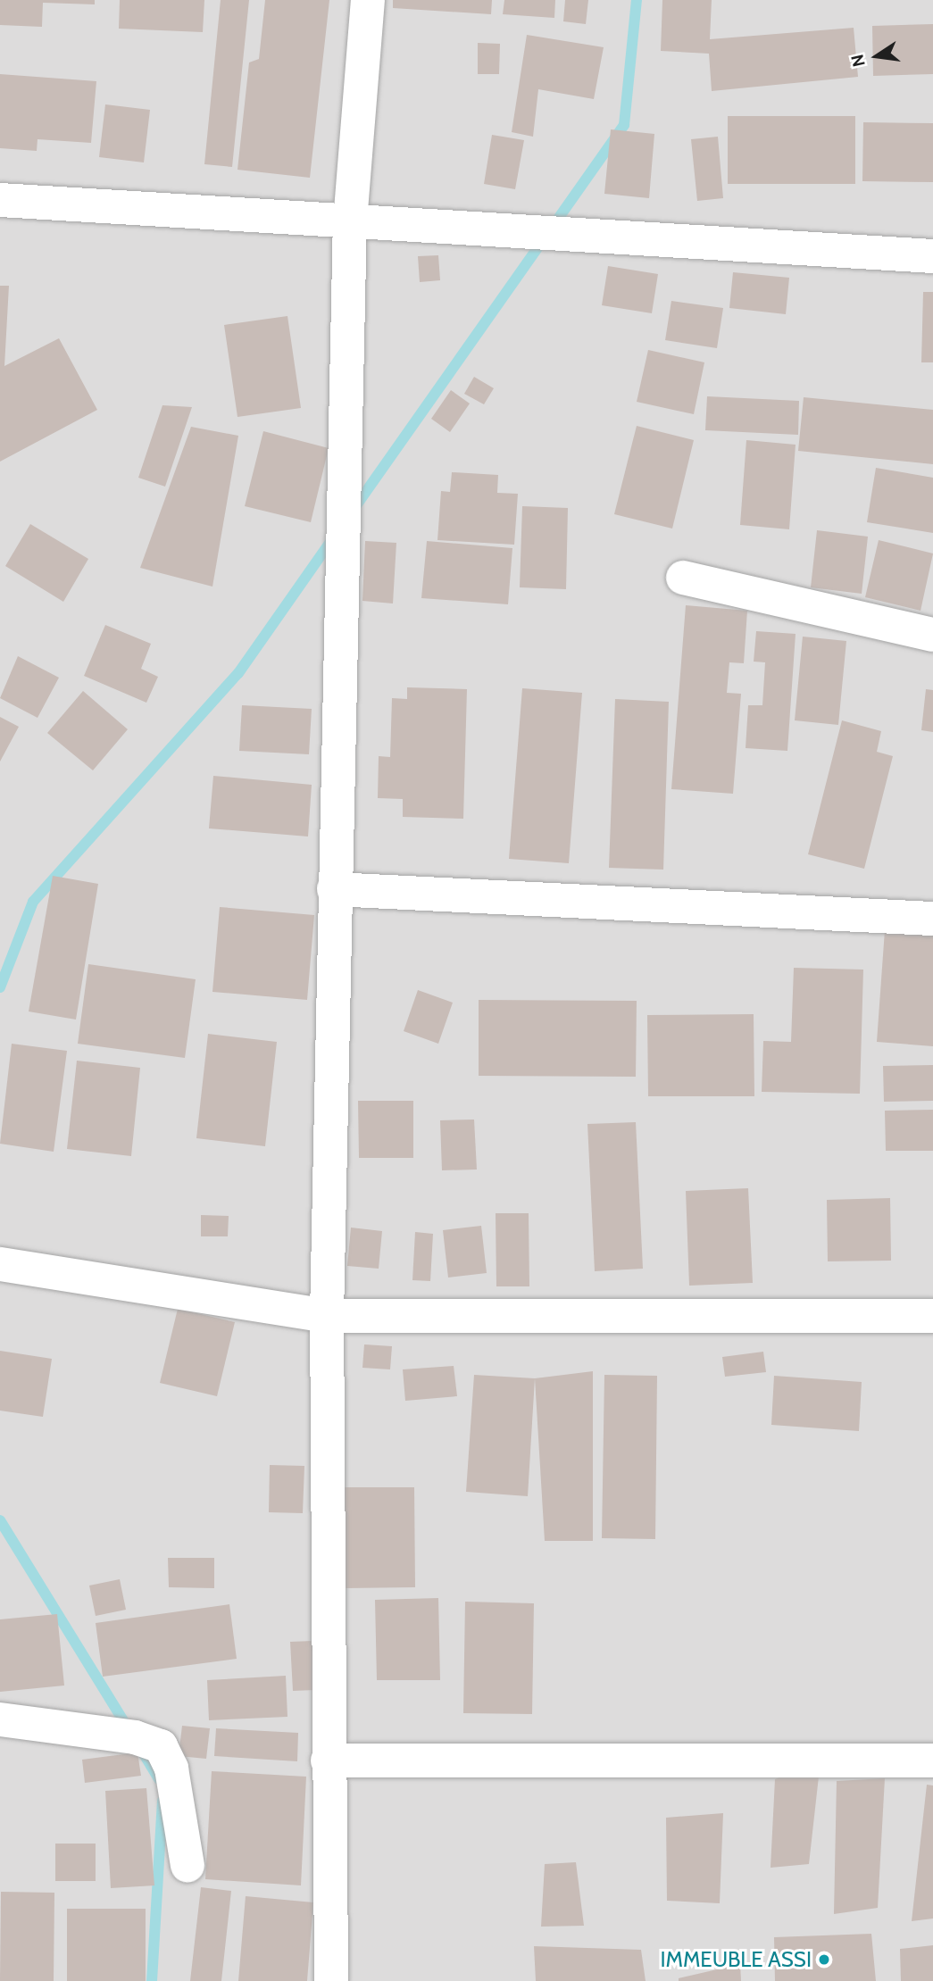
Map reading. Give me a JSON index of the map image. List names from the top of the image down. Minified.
{"places":["IMMEUBLE ASSI"],"north":"left"}
